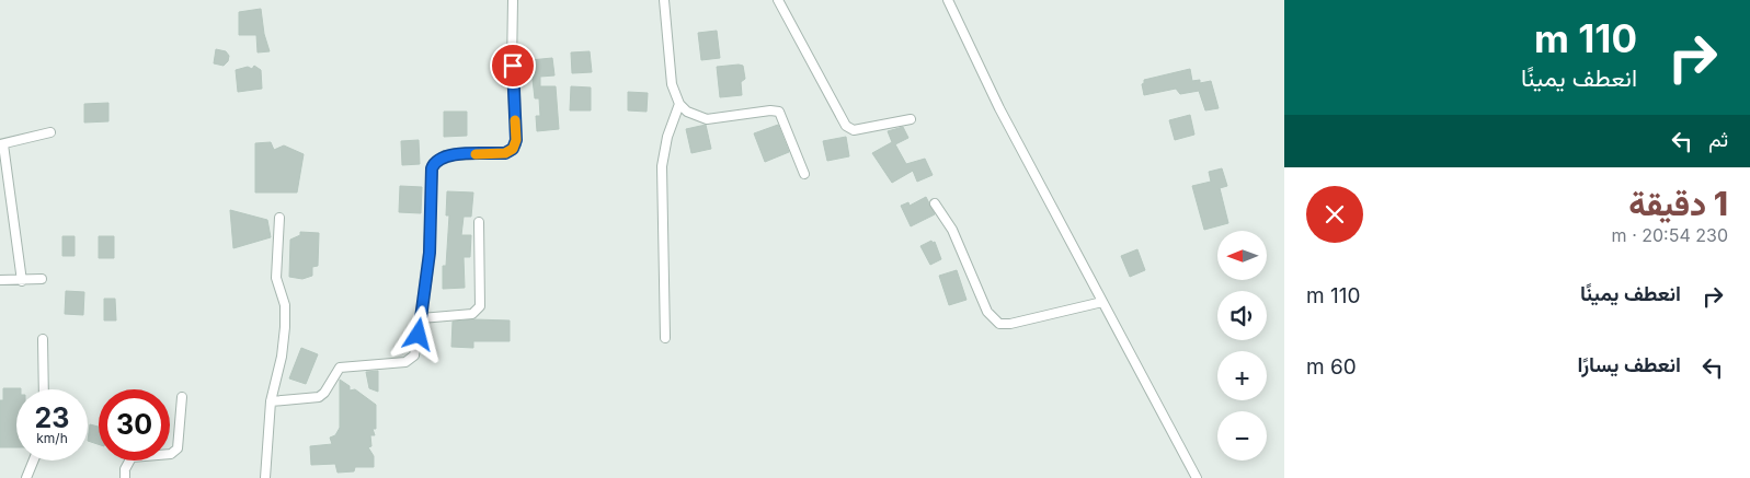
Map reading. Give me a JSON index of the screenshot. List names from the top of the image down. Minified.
{"north":"left","page":{"turn":["110 m","انعطف يمينًا"],"then":"ثم","heading":["1 دقيقة","230 m · 20:54"],"map_buttons":["+","−"],"list":[{"name":"انعطف يمينًا","value":"110 m"},{"name":"انعطف يسارًا","value":"60 m"}],"speed":"23 km/h","limit":"30"}}
